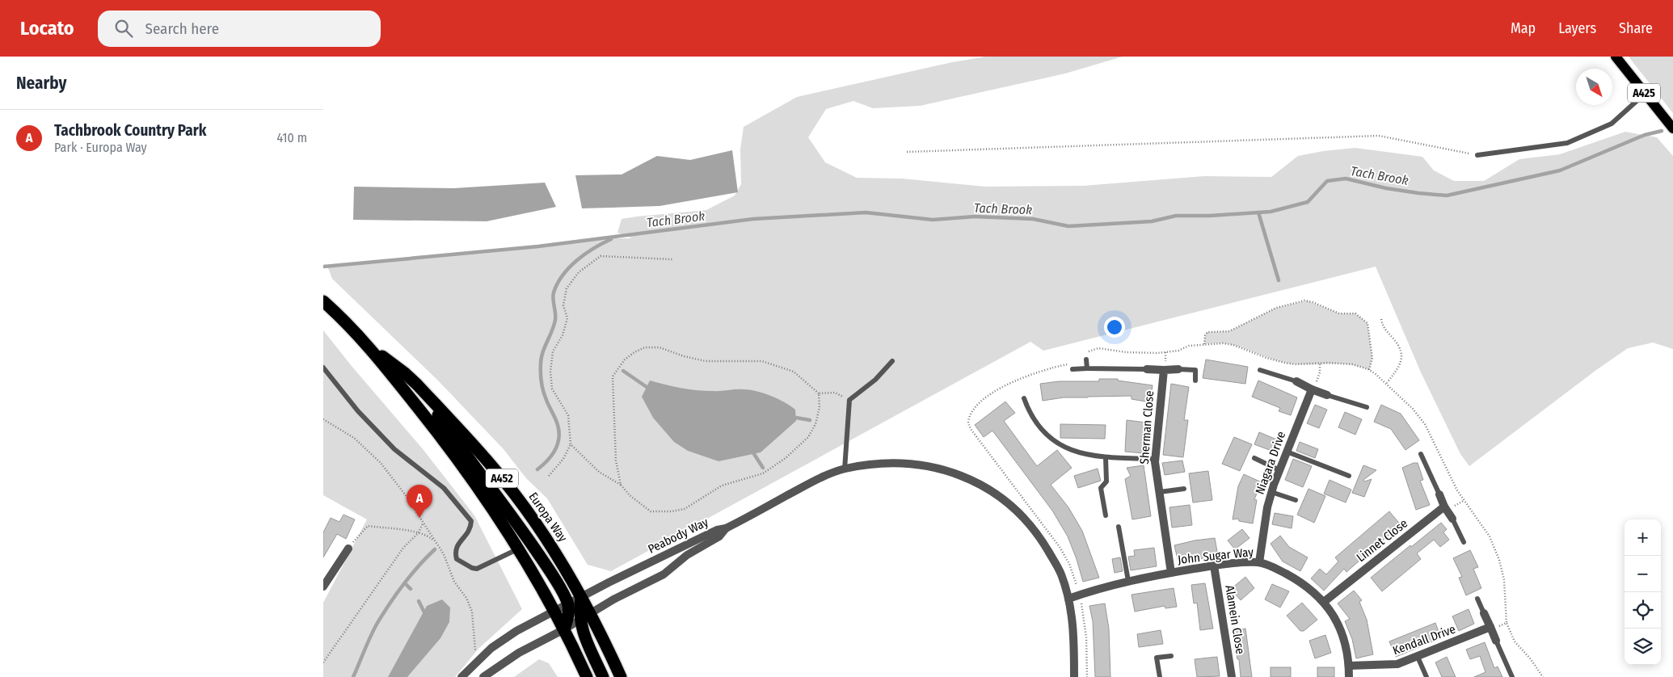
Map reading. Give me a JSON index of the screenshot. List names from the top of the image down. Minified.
{"streets":{"highway":["A452","Europa Way"],"main road":["A425"],"street":["Sherman Close","Niagara Drive","Peabody Way","Linnet Close","John Sugar Way","Alamein Close","Kendall Drive"]},"crossings":[["Sherman Close","John Sugar Way"],["Niagara Drive","John Sugar Way"],["Europa Way","Peabody Way"],["Linnet Close","John Sugar Way"],["John Sugar Way","Alamein Close"],["John Sugar Way","Kendall Drive"]],"water":["Tach Brook"],"north":"bottom right","page":{"header":"Locato","search":"Search here","nav":["Map","Layers","Share"],"heading":"Nearby","list":[{"mark":"A","name":"Tachbrook Country Park","note":"Park · Europa Way","value":"410 m"}],"pins":"A","map_buttons":["+","−"]}}
